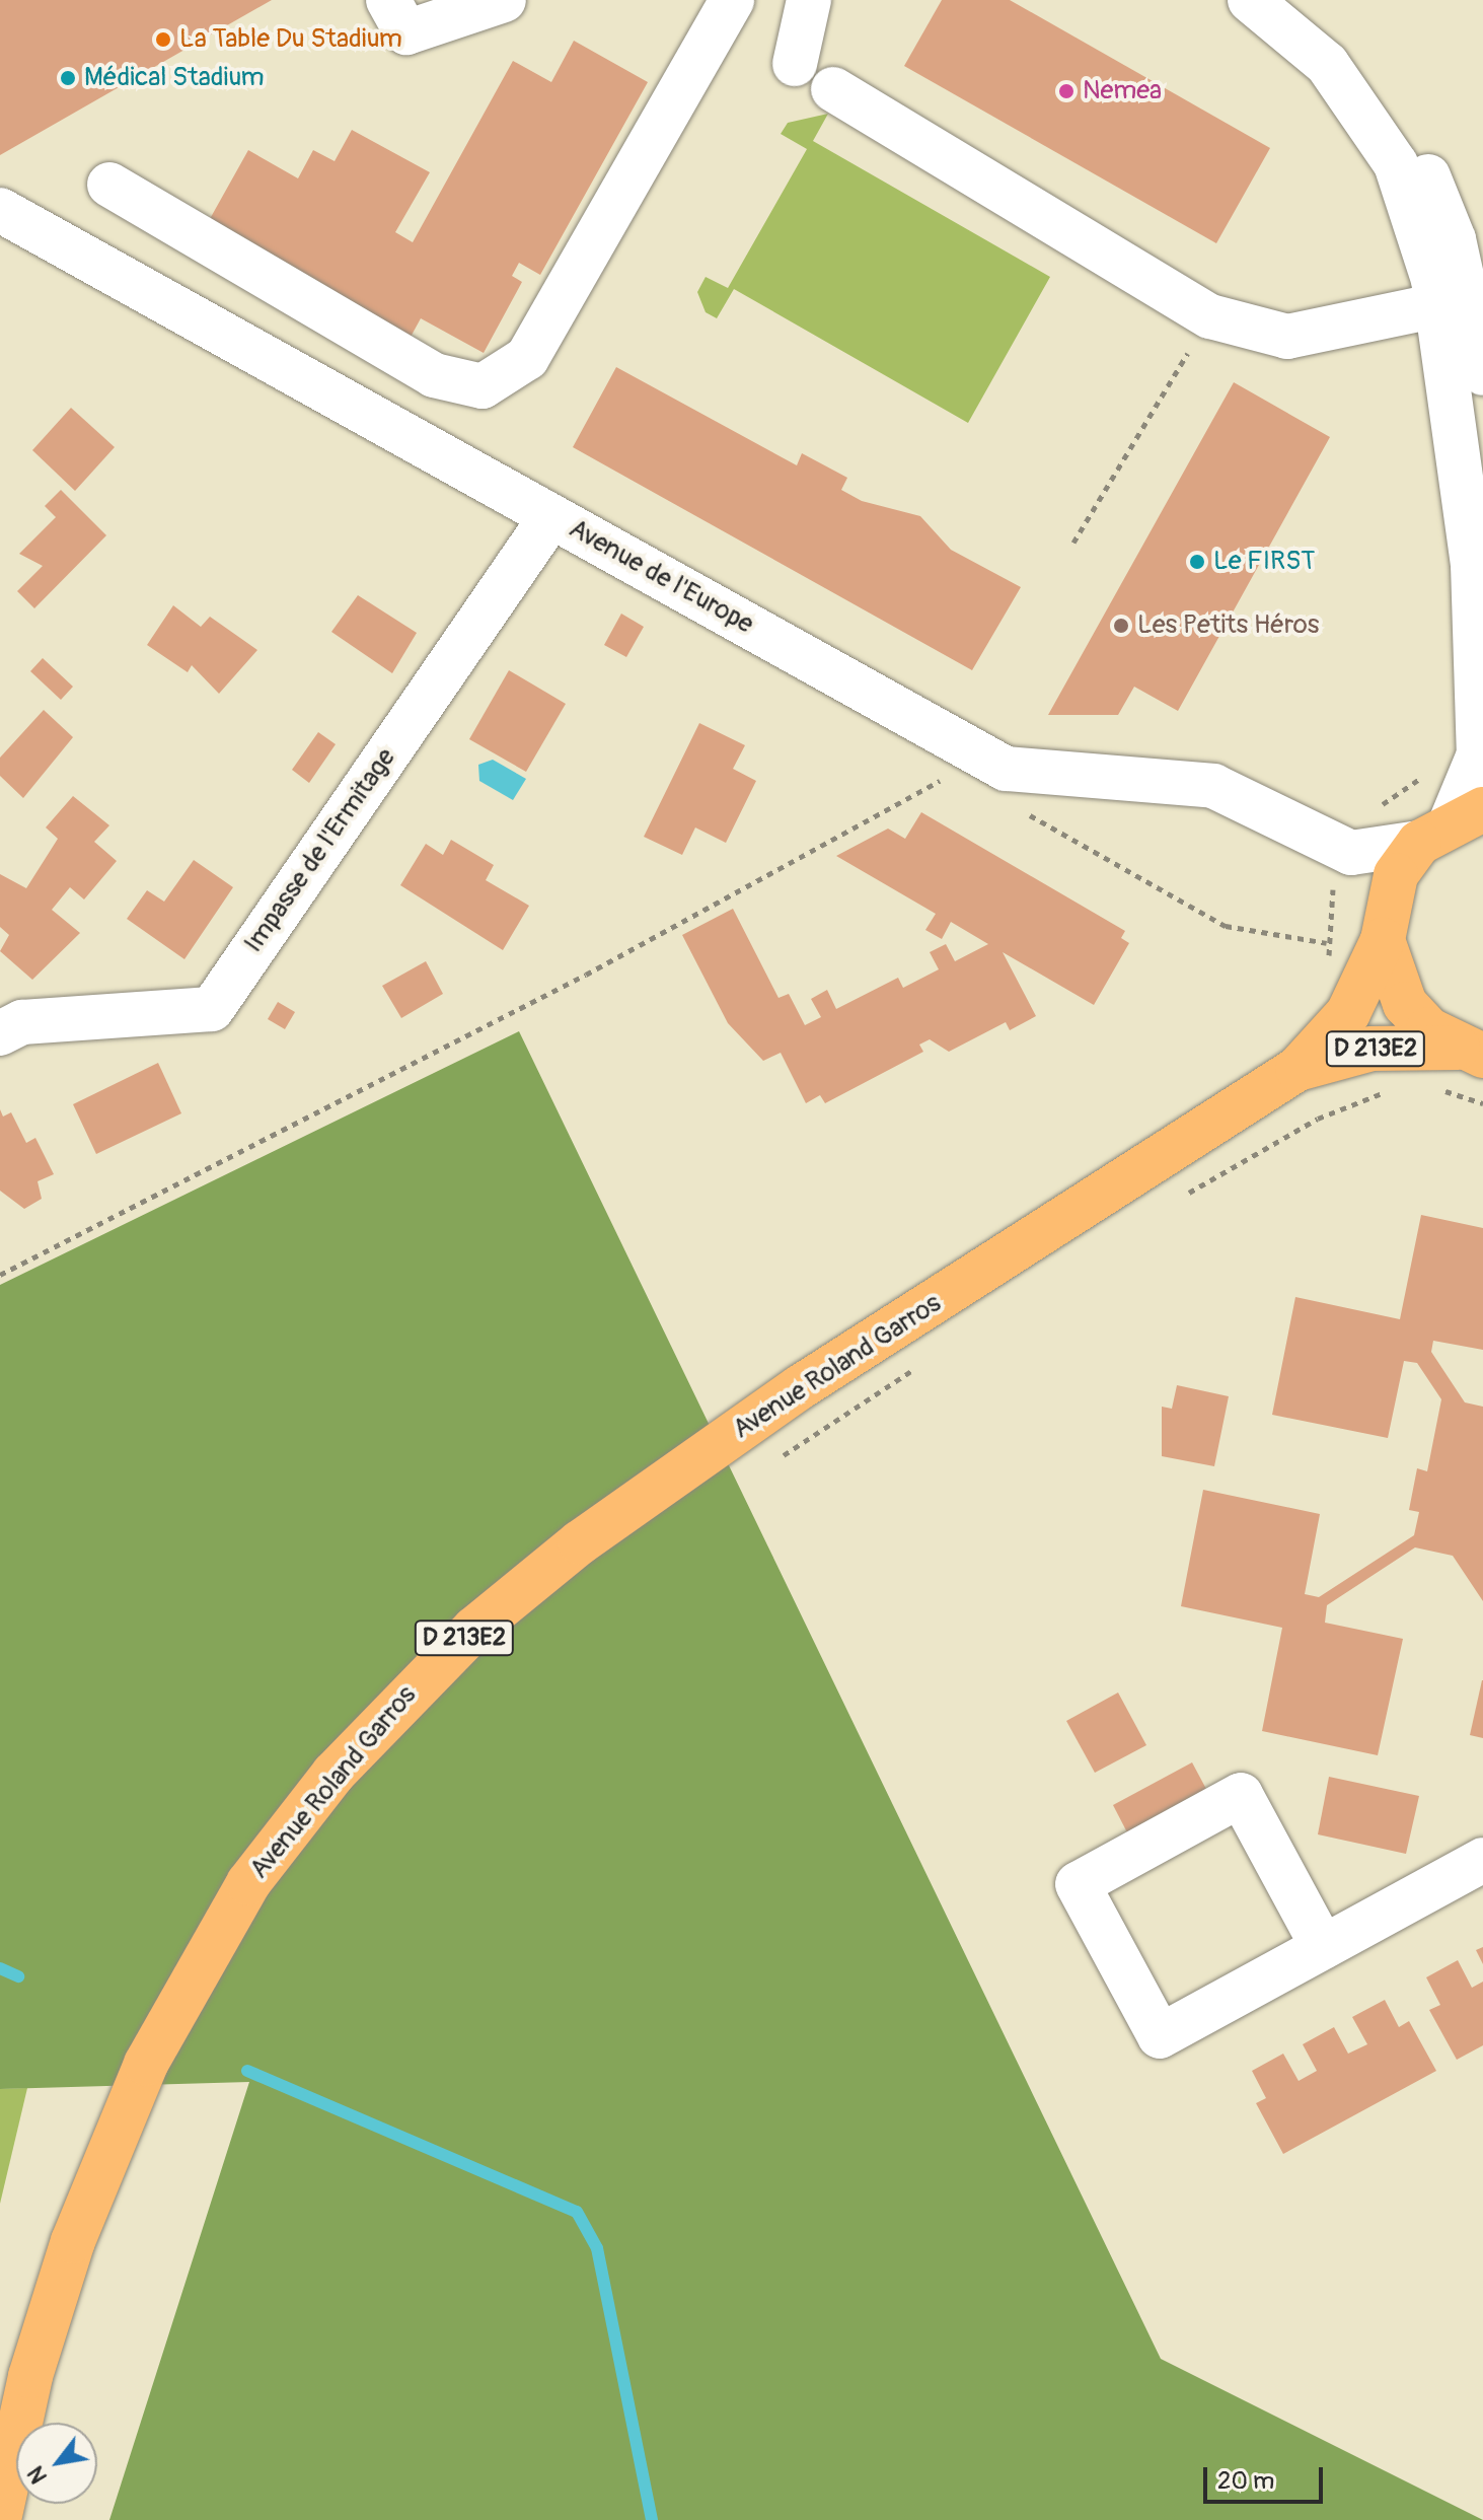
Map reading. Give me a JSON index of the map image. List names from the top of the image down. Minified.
{"streets":{"main road":["D 213E2","Avenue Roland Garros"],"street":["Avenue de l'Europe","Impasse de l'Ermitage"]},"crossings":[["Avenue de l'Europe","Impasse de l'Ermitage"]],"places":["La Table Du Stadium","Médical Stadium","Nemea","Le FIRST","Les Petits Héros"],"scale_bar":"20 m","north":"bottom left"}
